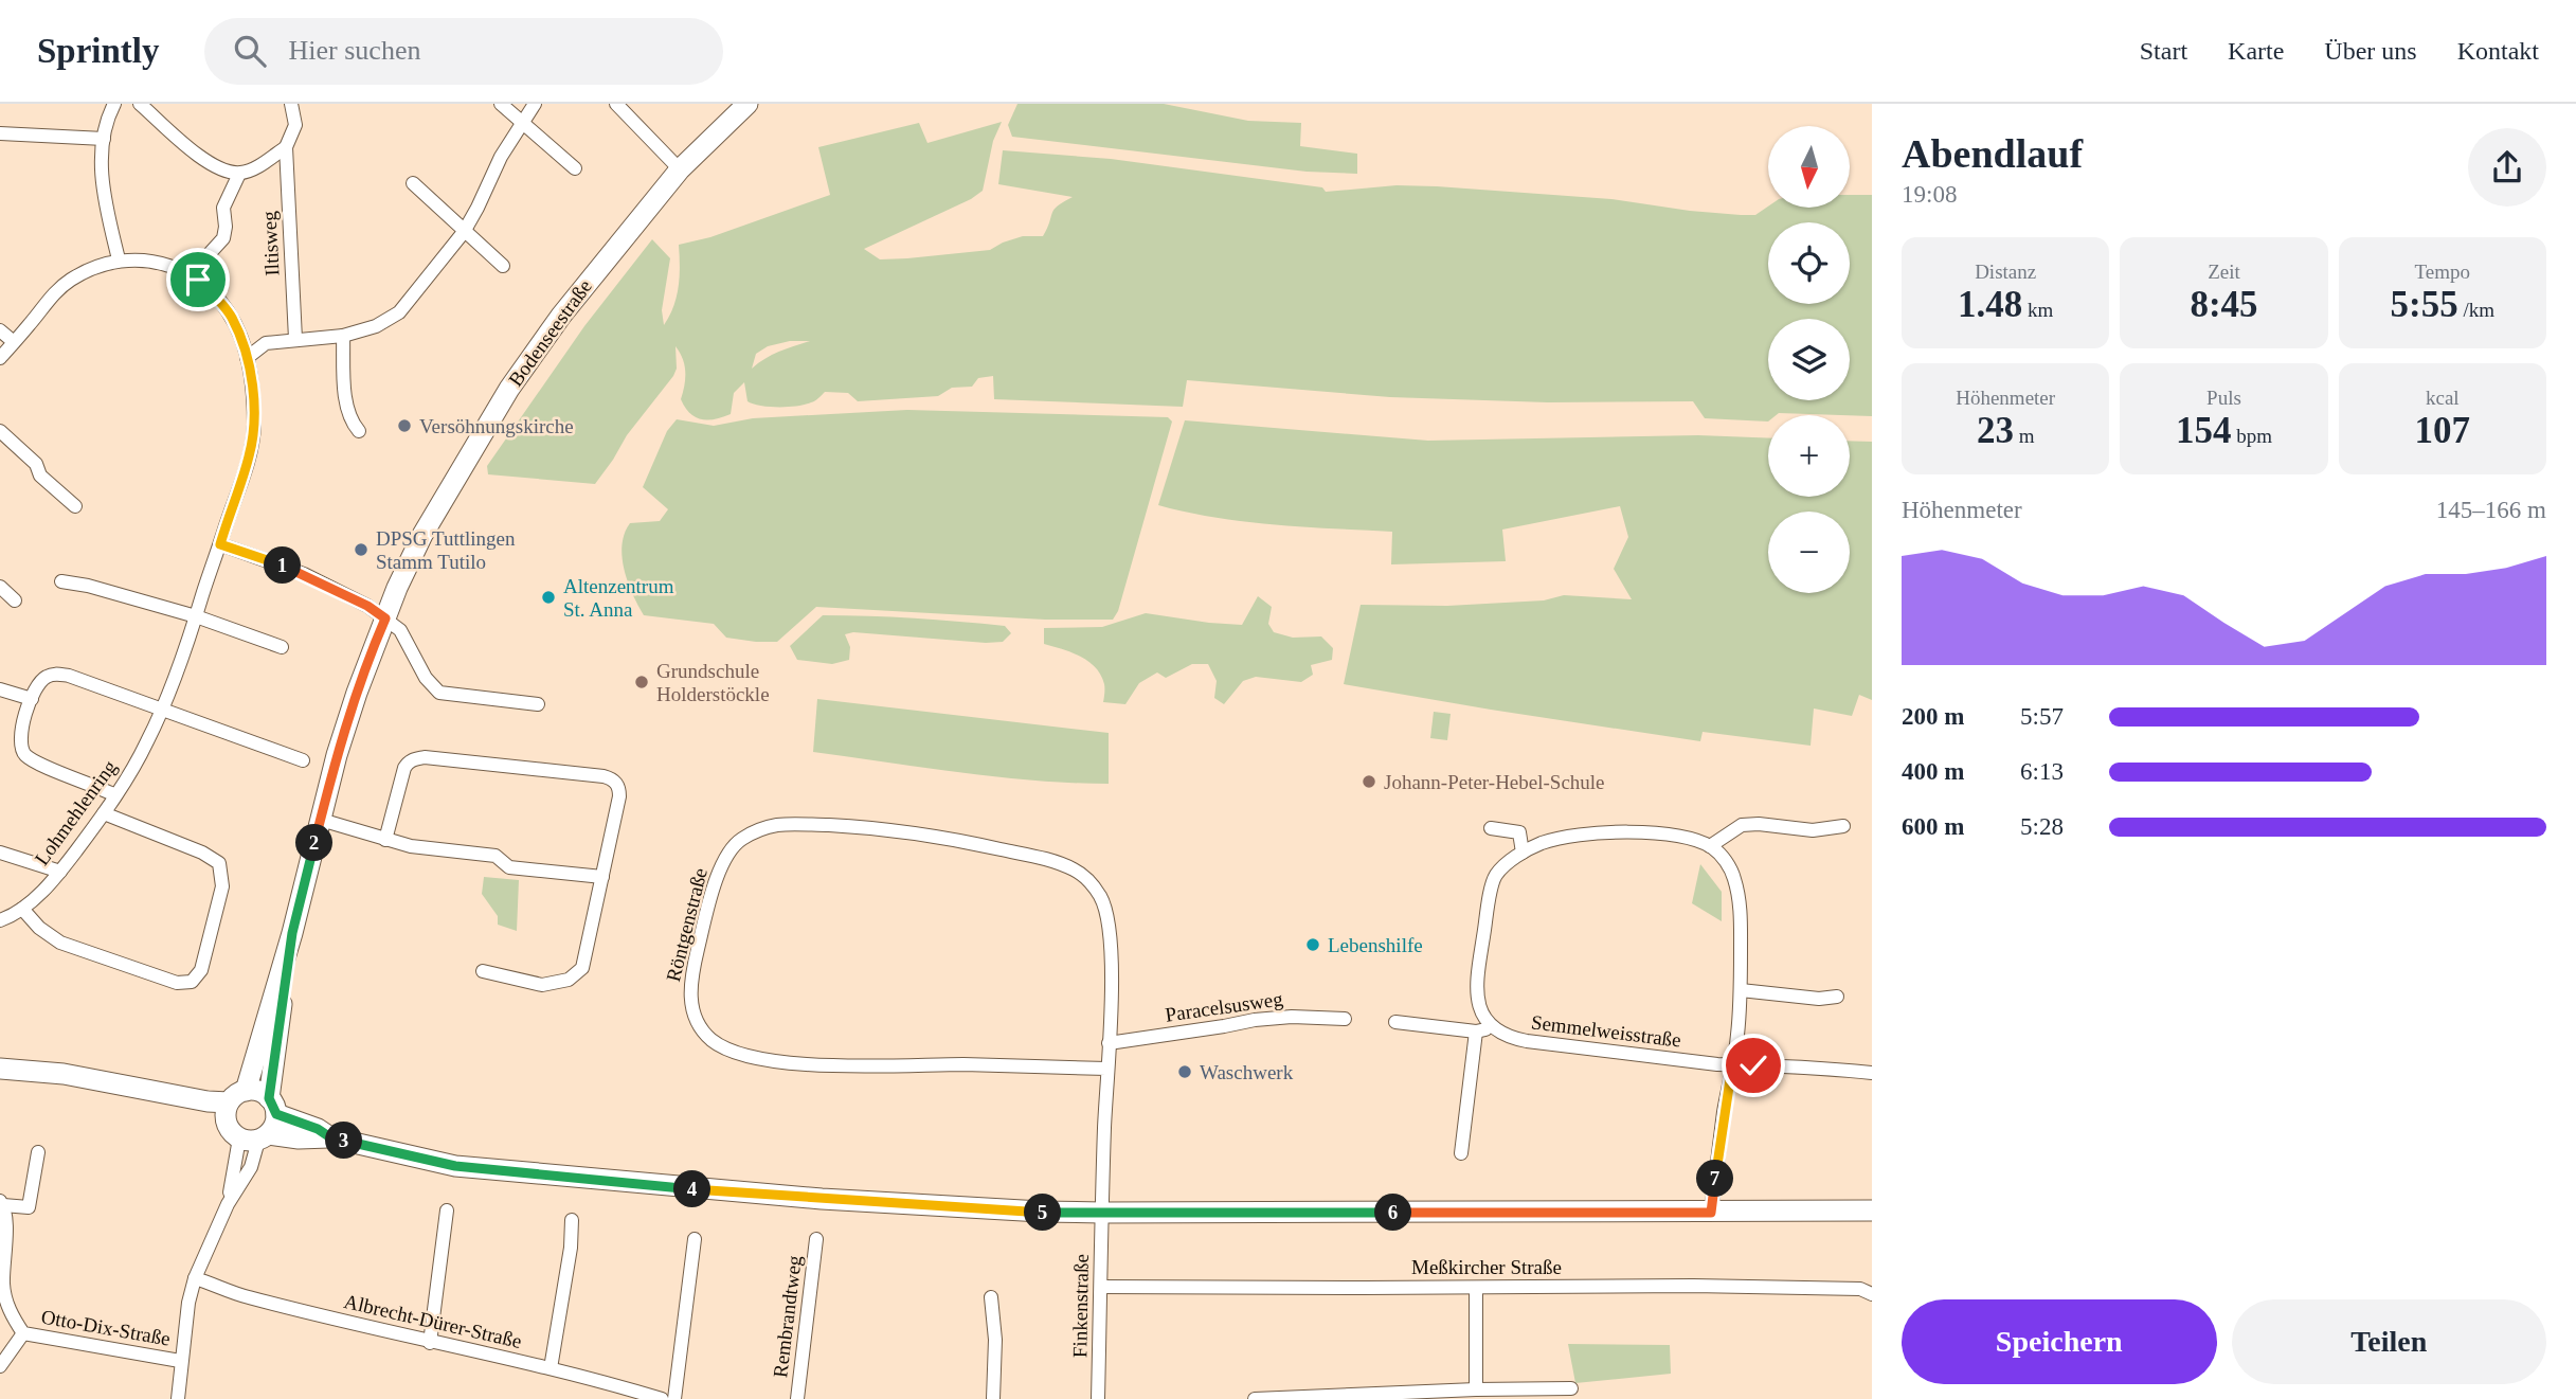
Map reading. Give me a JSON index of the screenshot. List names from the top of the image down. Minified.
{"streets":{"street":["Iltisweg","Bodenseestraße","Lohmehlenring","Röntgenstraße","Paracelsusweg","Semmelweisstraße","Meßkircher Straße","Finkenstraße","Rembrandtweg","Albrecht-Dürer-Straße","Otto-Dix-Straße"]},"crossings":[["Röntgenstraße","Paracelsusweg"],["Röntgenstraße","Finkenstraße"],["Meßkircher Straße","Finkenstraße"]],"places":["Versöhnungskirche","DPSG Tuttlingen Stamm Tutilo","Altenzentrum St. Anna","Grundschule Holderstöckle","Johann-Peter-Hebel-Schule","Lebenshilfe","Waschwerk"],"north":"bottom","page":{"header":"Sprintly","search":"Hier suchen","nav":["Start","Karte","Über uns","Kontakt"],"heading":["Abendlauf","19:08"],"map_buttons":["+","−"],"stats":[["Distanz","1.48 km"],["Zeit","8:45"],["Tempo","5:55 /km"],["Höhenmeter","23 m"],["Puls","154 bpm"],["kcal","107"]],"chart":["Höhenmeter","145–166 m"],"pins":["1","2","3","7","4","5","6"],"list":[{"name":"200 m","note":"5:57"},{"name":"400 m","note":"6:13"},{"name":"600 m","note":"5:28"}],"buttons":["Speichern","Teilen"]}}
